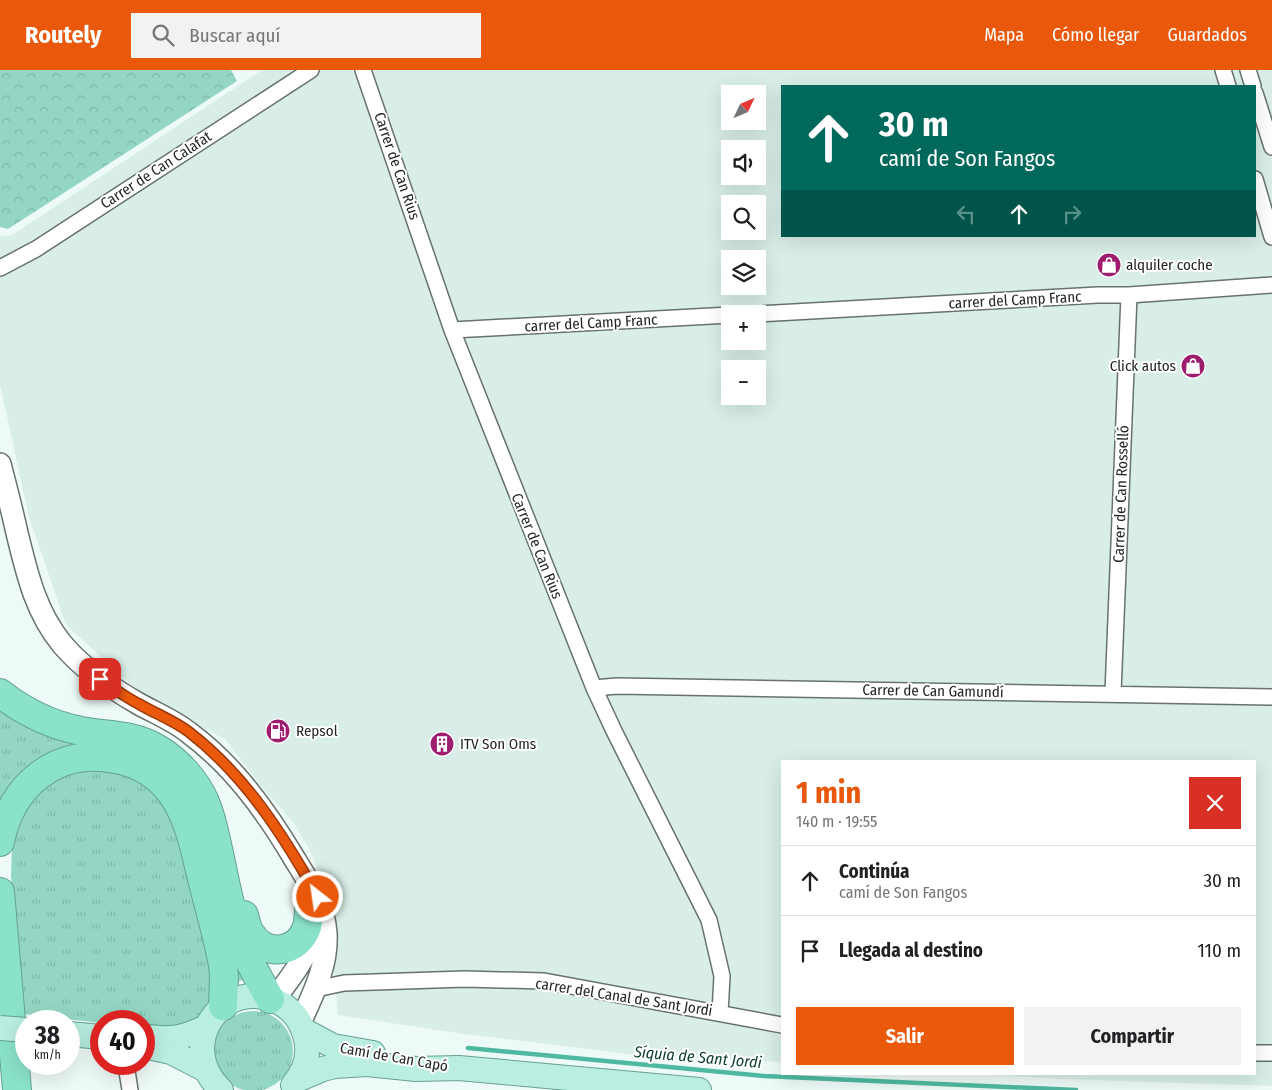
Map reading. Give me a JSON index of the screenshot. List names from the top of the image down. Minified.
{"streets":{"main road":["Camí de Can Capó"],"street":["Carrer de Can Rius","Carrer de Can Calafat","carrer del Camp Franc","Carrer de Can Rosselló","Carrer de Can Gamundí","carrer del Canal de Sant Jordi"]},"crossings":[["Carrer de Can Rius","carrer del Camp Franc"],["Carrer de Can Rius","Carrer de Can Gamundí"],["Carrer de Can Rius","carrer del Canal de Sant Jordi"],["carrer del Camp Franc","Carrer de Can Rosselló"],["Carrer de Can Rosselló","Carrer de Can Gamundí"]],"water":["Síquia de Sant Jordi"],"places":{"shop":["alquiler coche","Click autos"],"fuel station":["Repsol"],"building":["ITV Son Oms"]},"north":"top right","page":{"header":"Routely","search":"Buscar aquí","nav":["Mapa","Cómo llegar","Guardados"],"map_buttons":["+","−"],"turn":["30 m","camí de Son Fangos"],"heading":["1 min","140 m · 19:55"],"list":[{"name":"Continúa","note":"camí de Son Fangos","value":"30 m"},{"name":"Llegada al destino","value":"110 m"}],"buttons":["Salir","Compartir"],"speed":"38 km/h","limit":"40"}}
